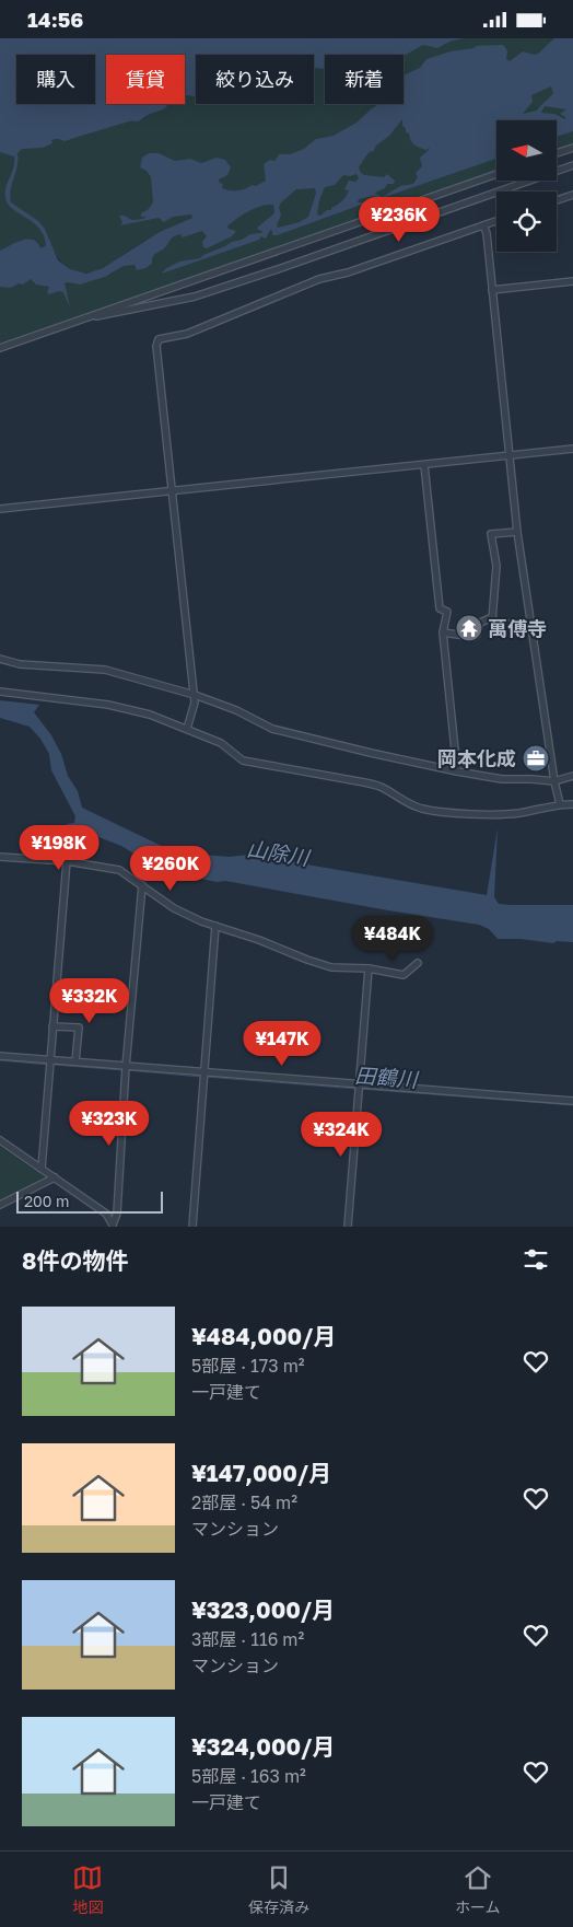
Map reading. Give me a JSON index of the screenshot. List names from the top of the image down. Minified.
{"water":["山除川","田鶴川"],"places":{"temple":["萬傅寺"],"office":["岡本化成"]},"scale_bar":"200 m","north":"left","page":{"status":"14:56","chip":["購入","賃貸","絞り込み","新着"],"price":["¥236K","¥198K","¥260K","¥484K","¥332K","¥147K","¥323K","¥324K"],"scale":"200 m","heading":"8件の物件","list":[{"name":"¥484,000/月","note":"5部屋 · 173 m² · 一戸建て"},{"name":"¥147,000/月","note":"2部屋 · 54 m² · マンション"},{"name":"¥323,000/月","note":"3部屋 · 116 m² · マンション"},{"name":"¥324,000/月","note":"5部屋 · 163 m² · 一戸建て"}],"tabs":["地図","保存済み","ホーム"]}}
